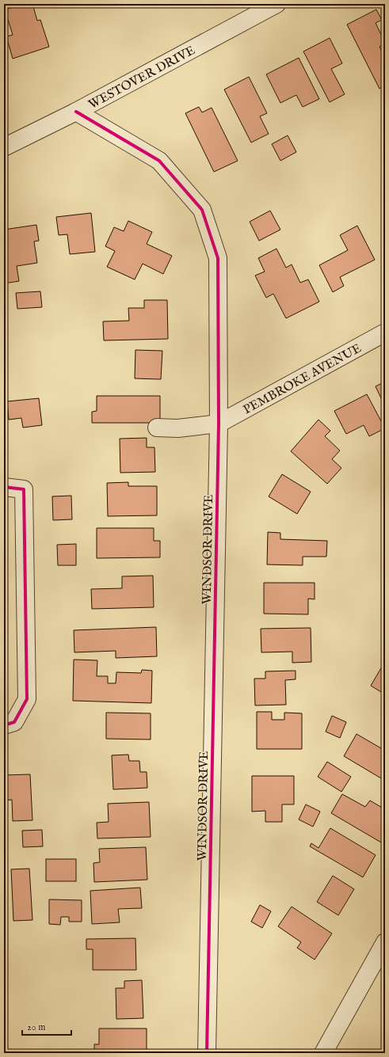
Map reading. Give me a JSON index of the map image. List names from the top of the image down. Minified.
{"streets":{"street":["WESTOVER DRIVE","PEMBROKE AVENUE","WINDSOR DRIVE"]},"crossings":[["WESTOVER DRIVE","WINDSOR DRIVE"],["PEMBROKE AVENUE","WINDSOR DRIVE"]],"scale_bar":"20 m"}
